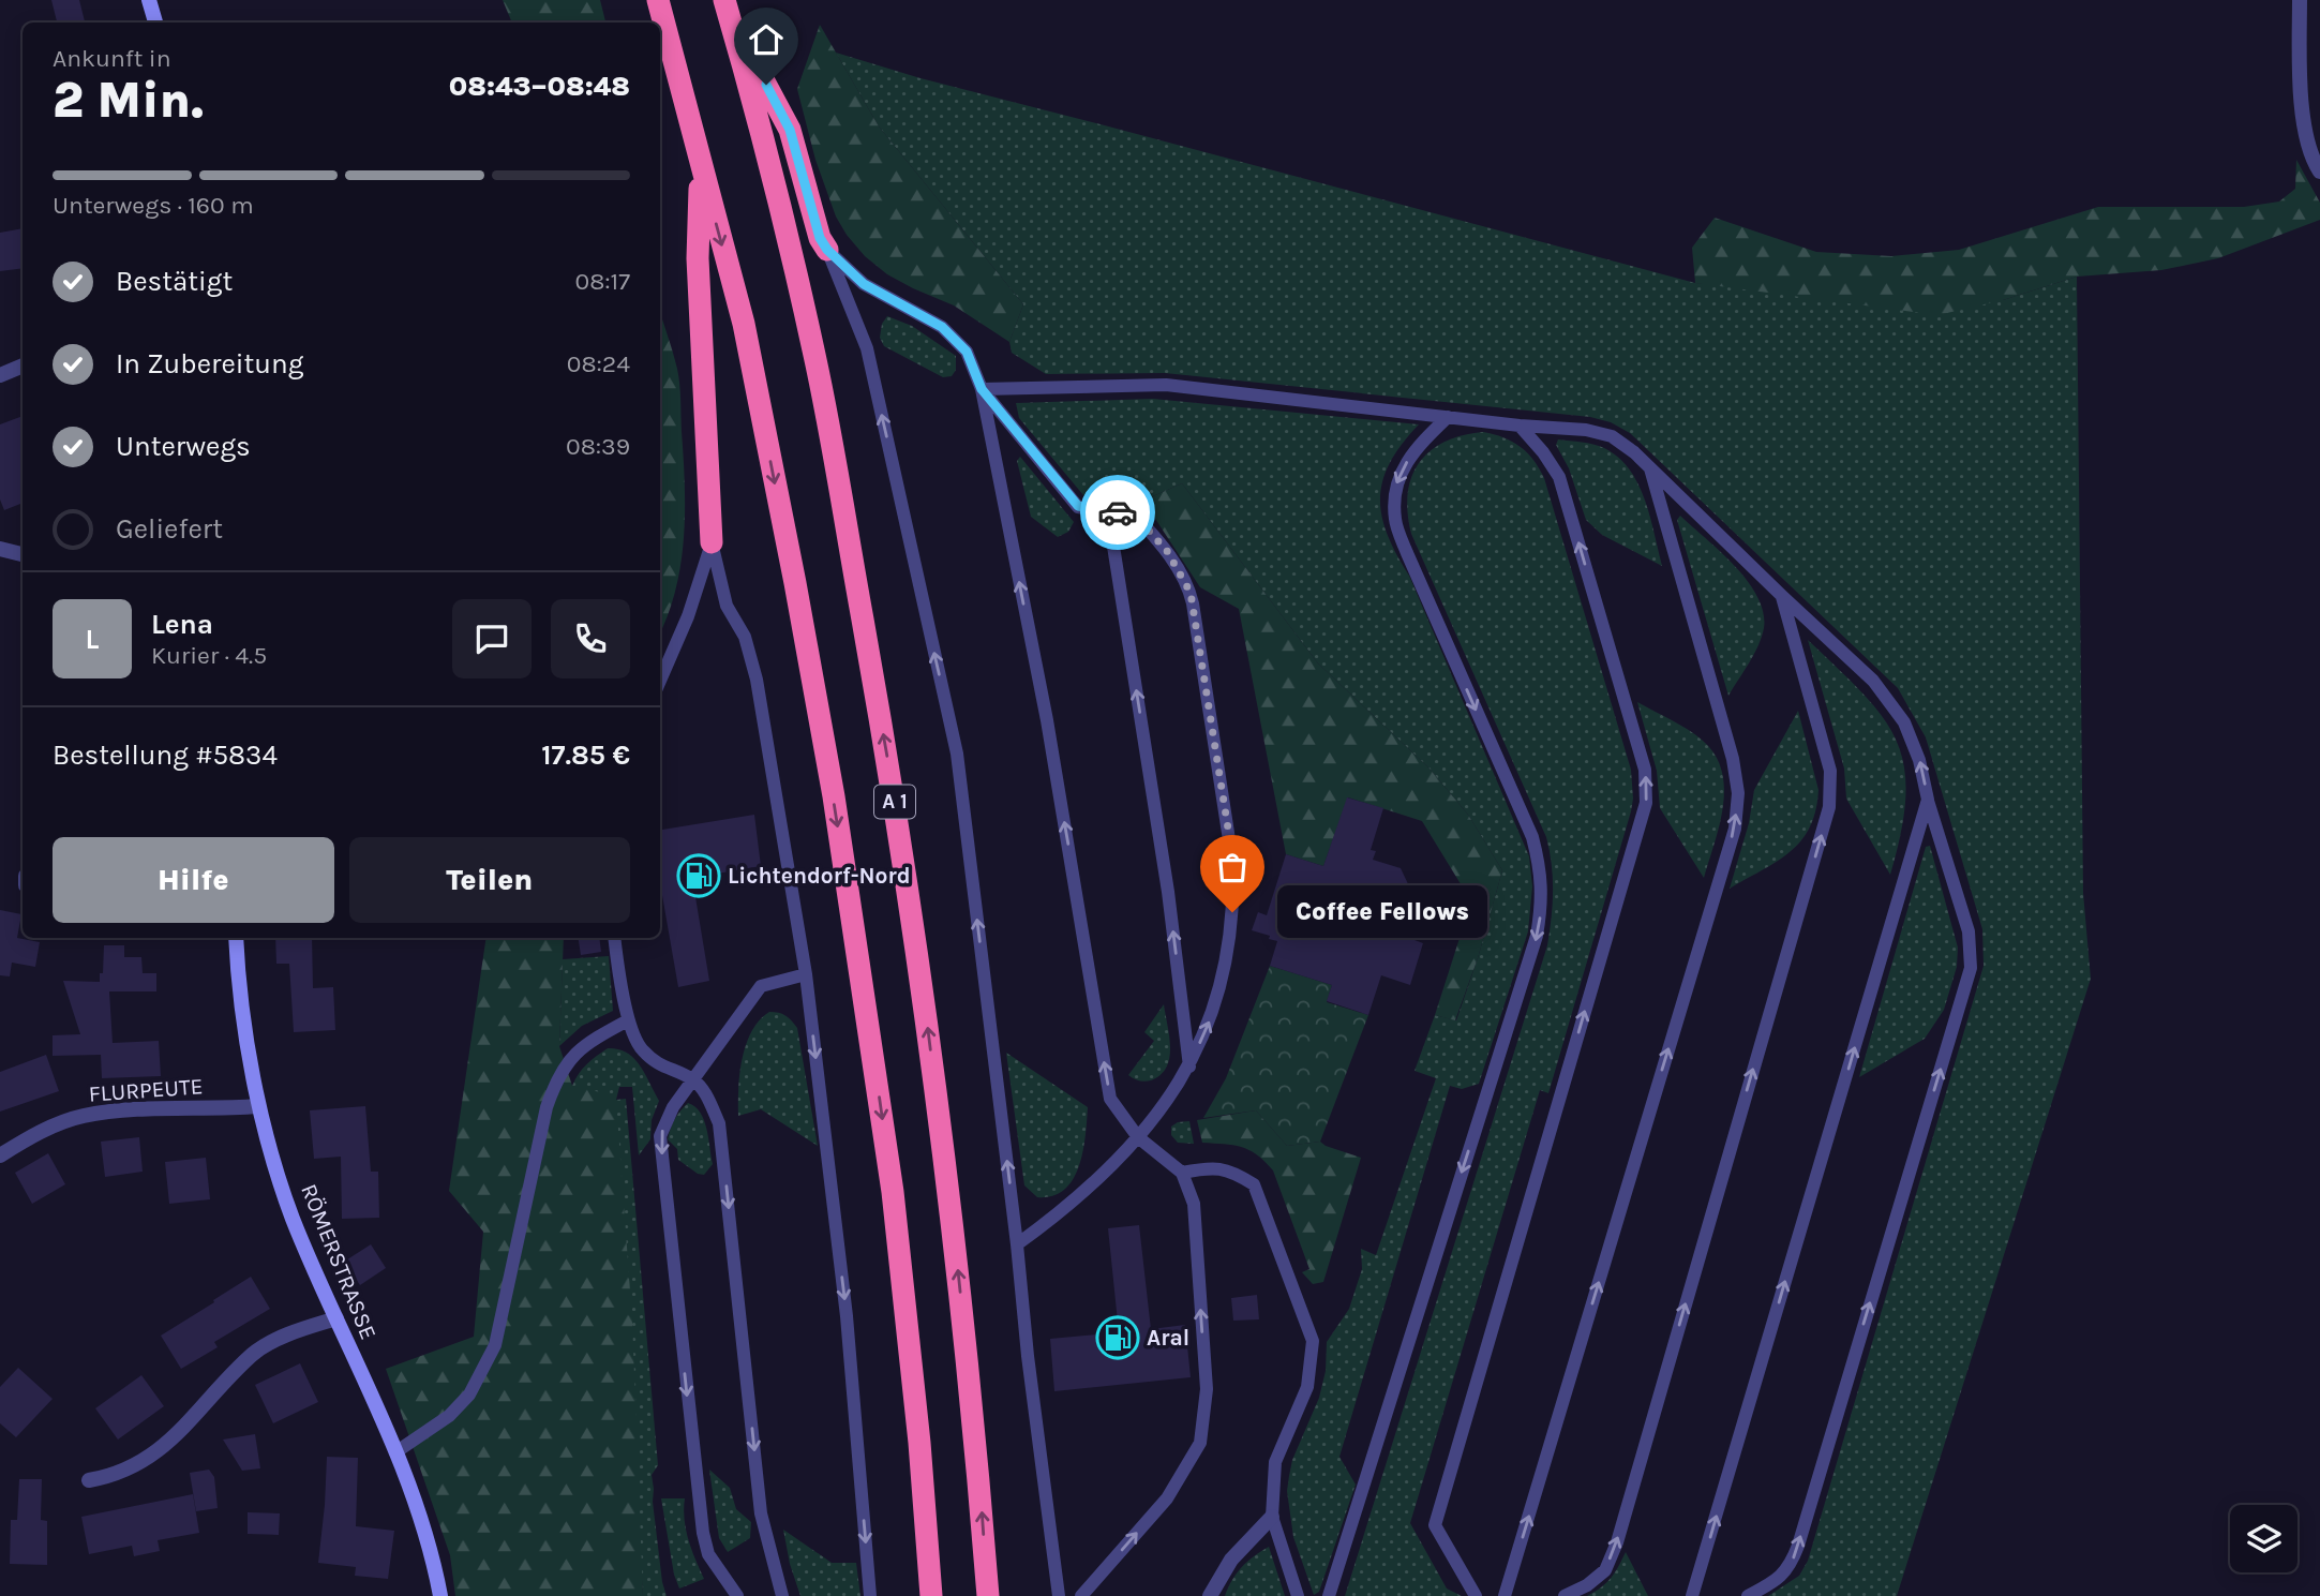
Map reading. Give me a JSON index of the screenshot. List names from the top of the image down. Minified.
{"streets":{"highway":["A 1"],"street":["FLURPEUTE","RÖMERSTRASSE"]},"crossings":[["FLURPEUTE","RÖMERSTRASSE"]],"places":{"fuel station":["Lichtendorf-Nord","Aral"],"other":["Coffee Fellows"]},"page":{"heading":["2 Min.","Ankunft in","08:43–08:48"],"panel":["Lena","Kurier · 4.5","Bestellung #5834","17.85 €"],"bar":"Unterwegs · 160 m","list":[["Bestätigt","08:17"],["In Zubereitung","08:24"],["Unterwegs","08:39"],"Geliefert"],"round":"L","buttons":["Hilfe","Teilen"],"bubble":"Coffee Fellows"}}
